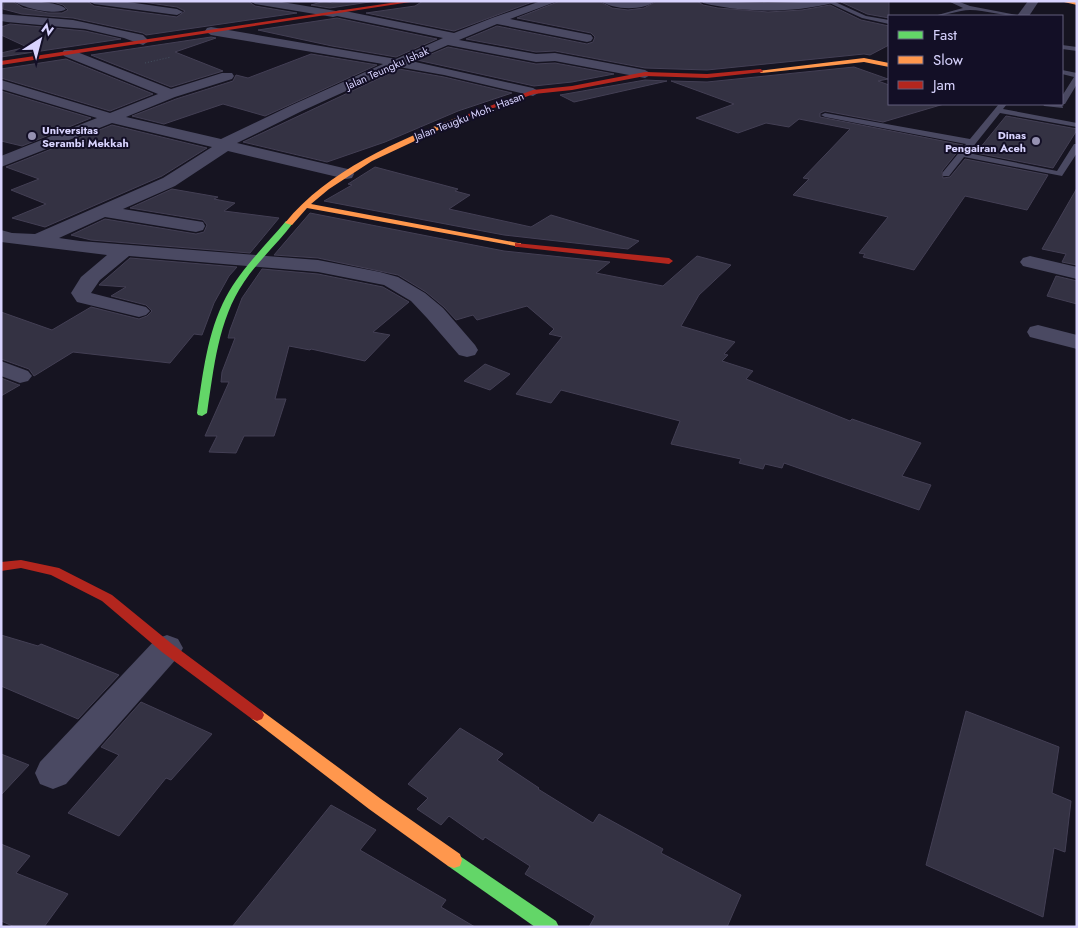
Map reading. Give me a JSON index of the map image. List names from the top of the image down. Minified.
{"streets":{"street":["Jalan Teungku Ishak","Jalan Teugku Moh. Hasan"]},"places":["Universitas Serambi Mekkah","Dinas Pengairan Aceh"],"legend":["Fast","Slow","Jam"],"north":"top right"}
